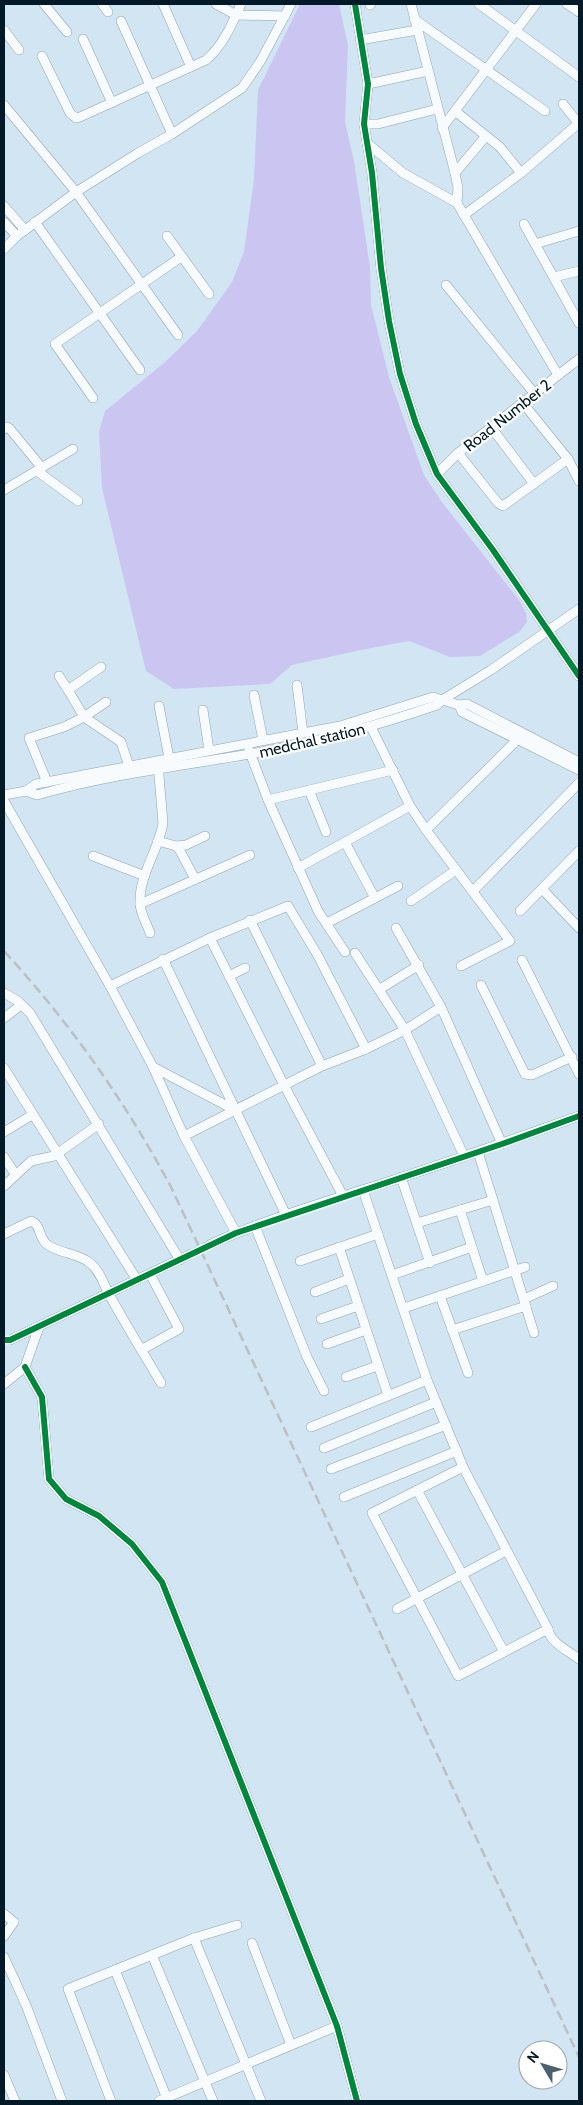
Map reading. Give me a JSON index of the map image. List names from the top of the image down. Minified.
{"streets":{"street":["Road Number 2","medchal station"]},"north":"top left"}
